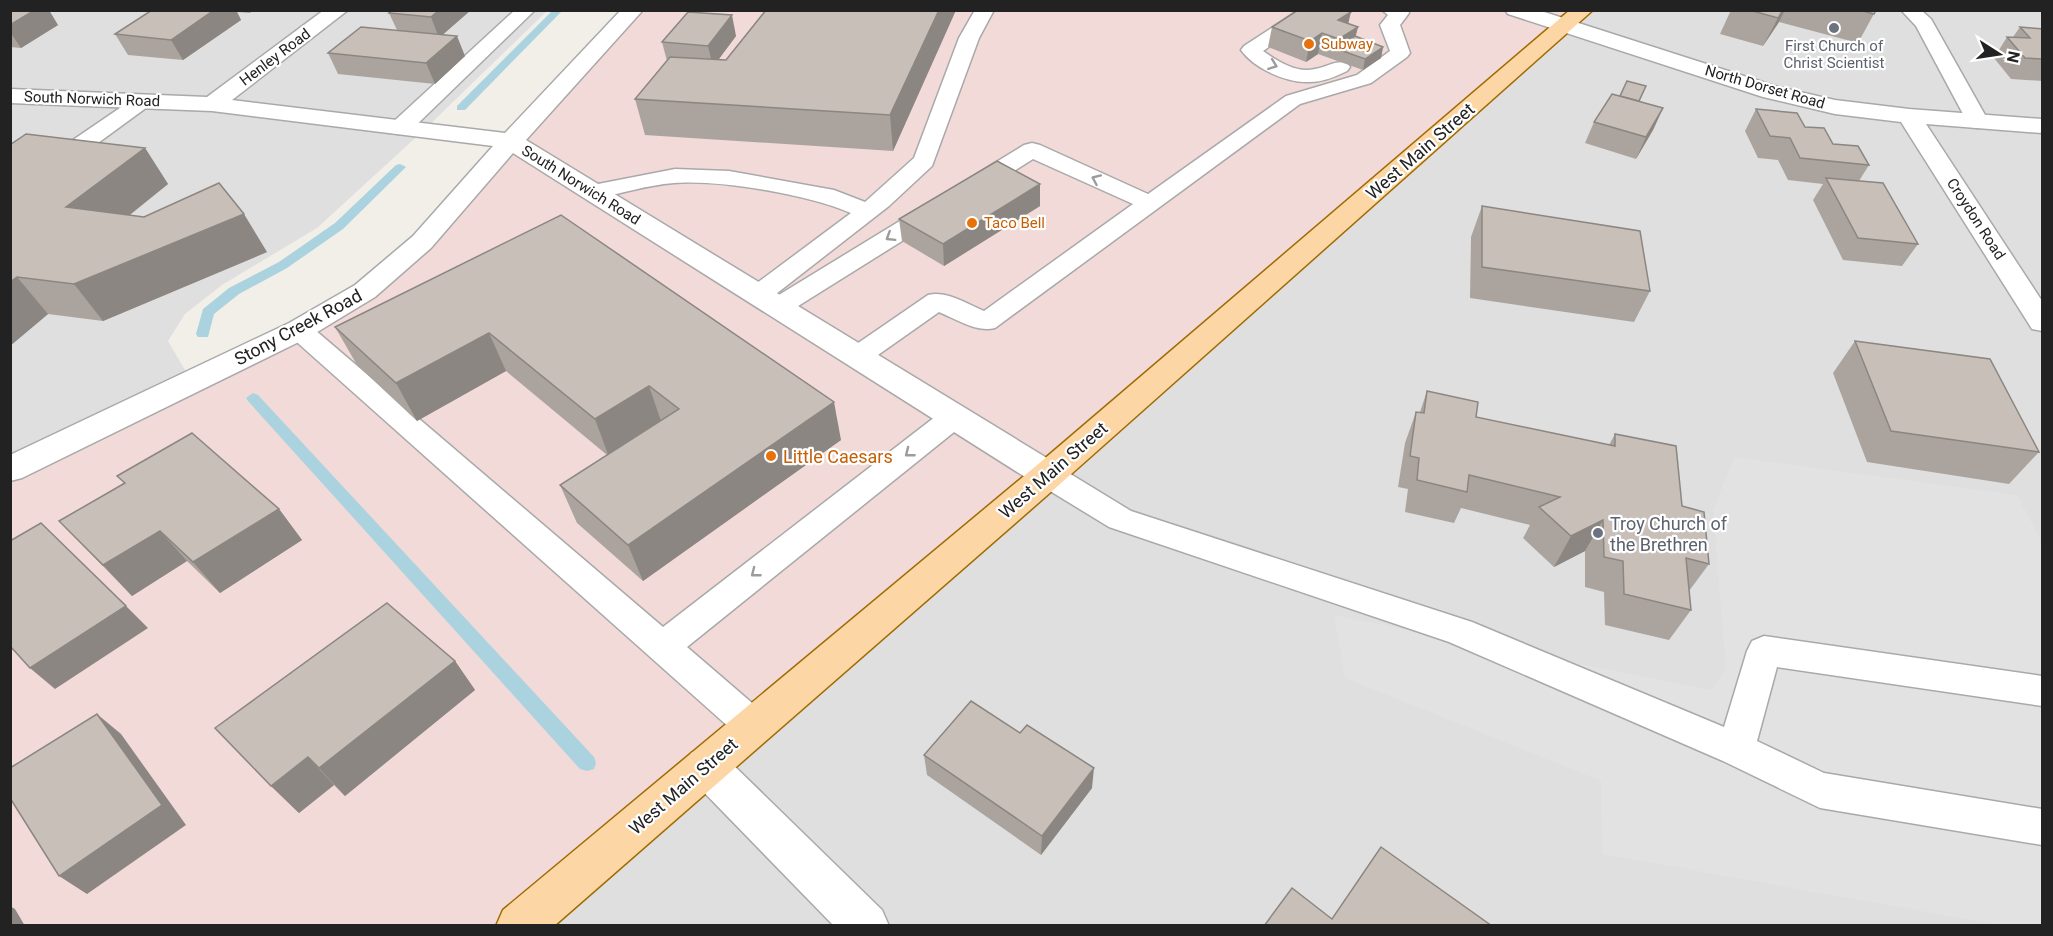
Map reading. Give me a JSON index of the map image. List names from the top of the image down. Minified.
{"streets":{"main road":["West Main Street"],"street":["Henley Road","North Dorset Road","South Norwich Road","Croydon Road","Stony Creek Road"]},"crossings":[["Henley Road","South Norwich Road"],["North Dorset Road","West Main Street"],["North Dorset Road","Croydon Road"],["South Norwich Road","West Main Street"],["South Norwich Road","Stony Creek Road"]],"places":["First Church of Christ Scientist","Subway","Taco Bell","Little Caesars","Troy Church of the Brethren"],"north":"right"}
